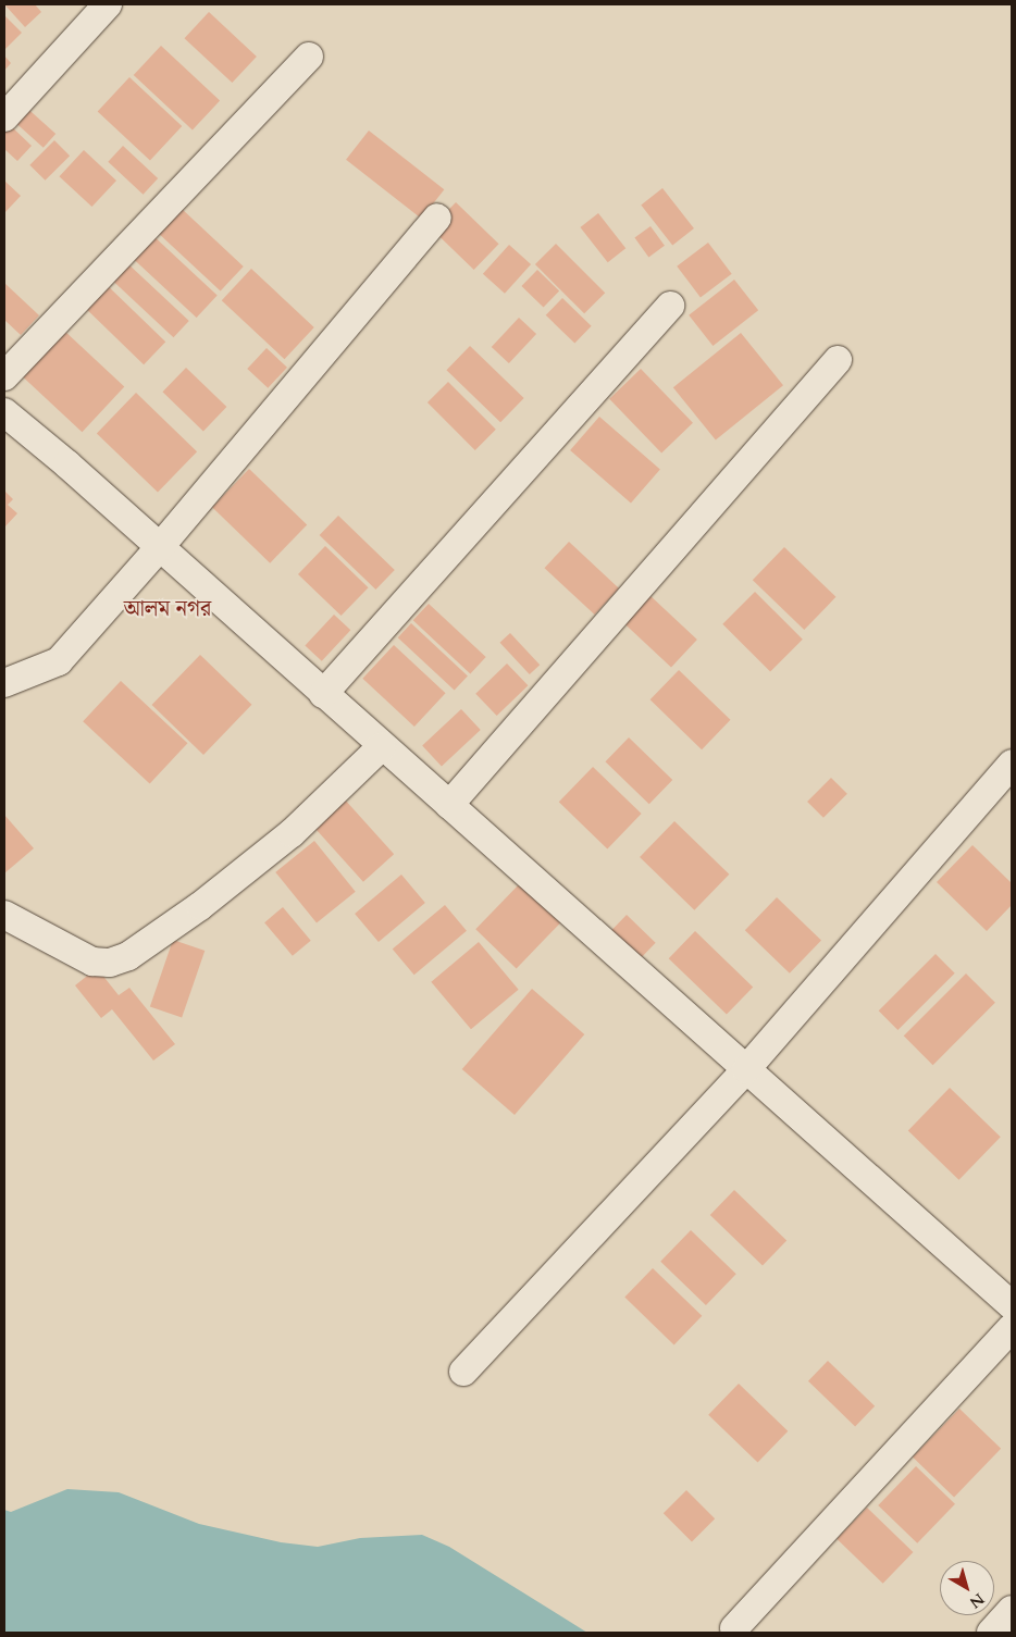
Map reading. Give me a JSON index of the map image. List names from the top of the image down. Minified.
{"districts":["আলম নগর"],"north":"bottom right"}
